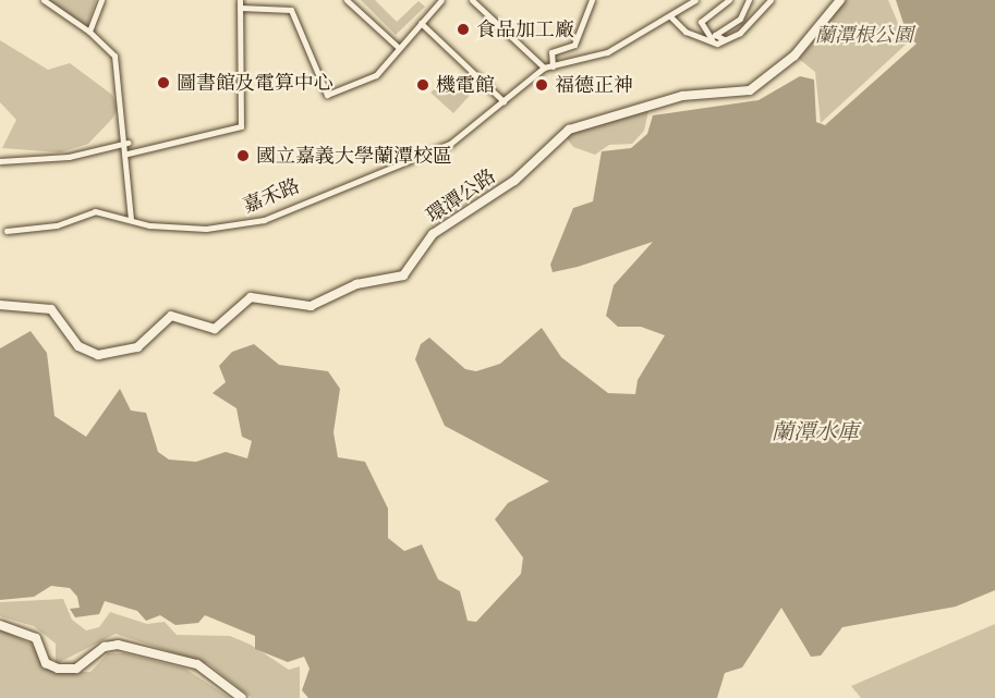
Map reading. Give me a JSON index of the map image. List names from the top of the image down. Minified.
{"streets":{"street":["嘉禾路","環潭公路"]},"water":["蘭潭水庫"],"parks":["蘭潭根公園"],"places":["食品加工廠","圖書館及電算中心","機電館","福德正神","國立嘉義大學蘭潭校區"]}
